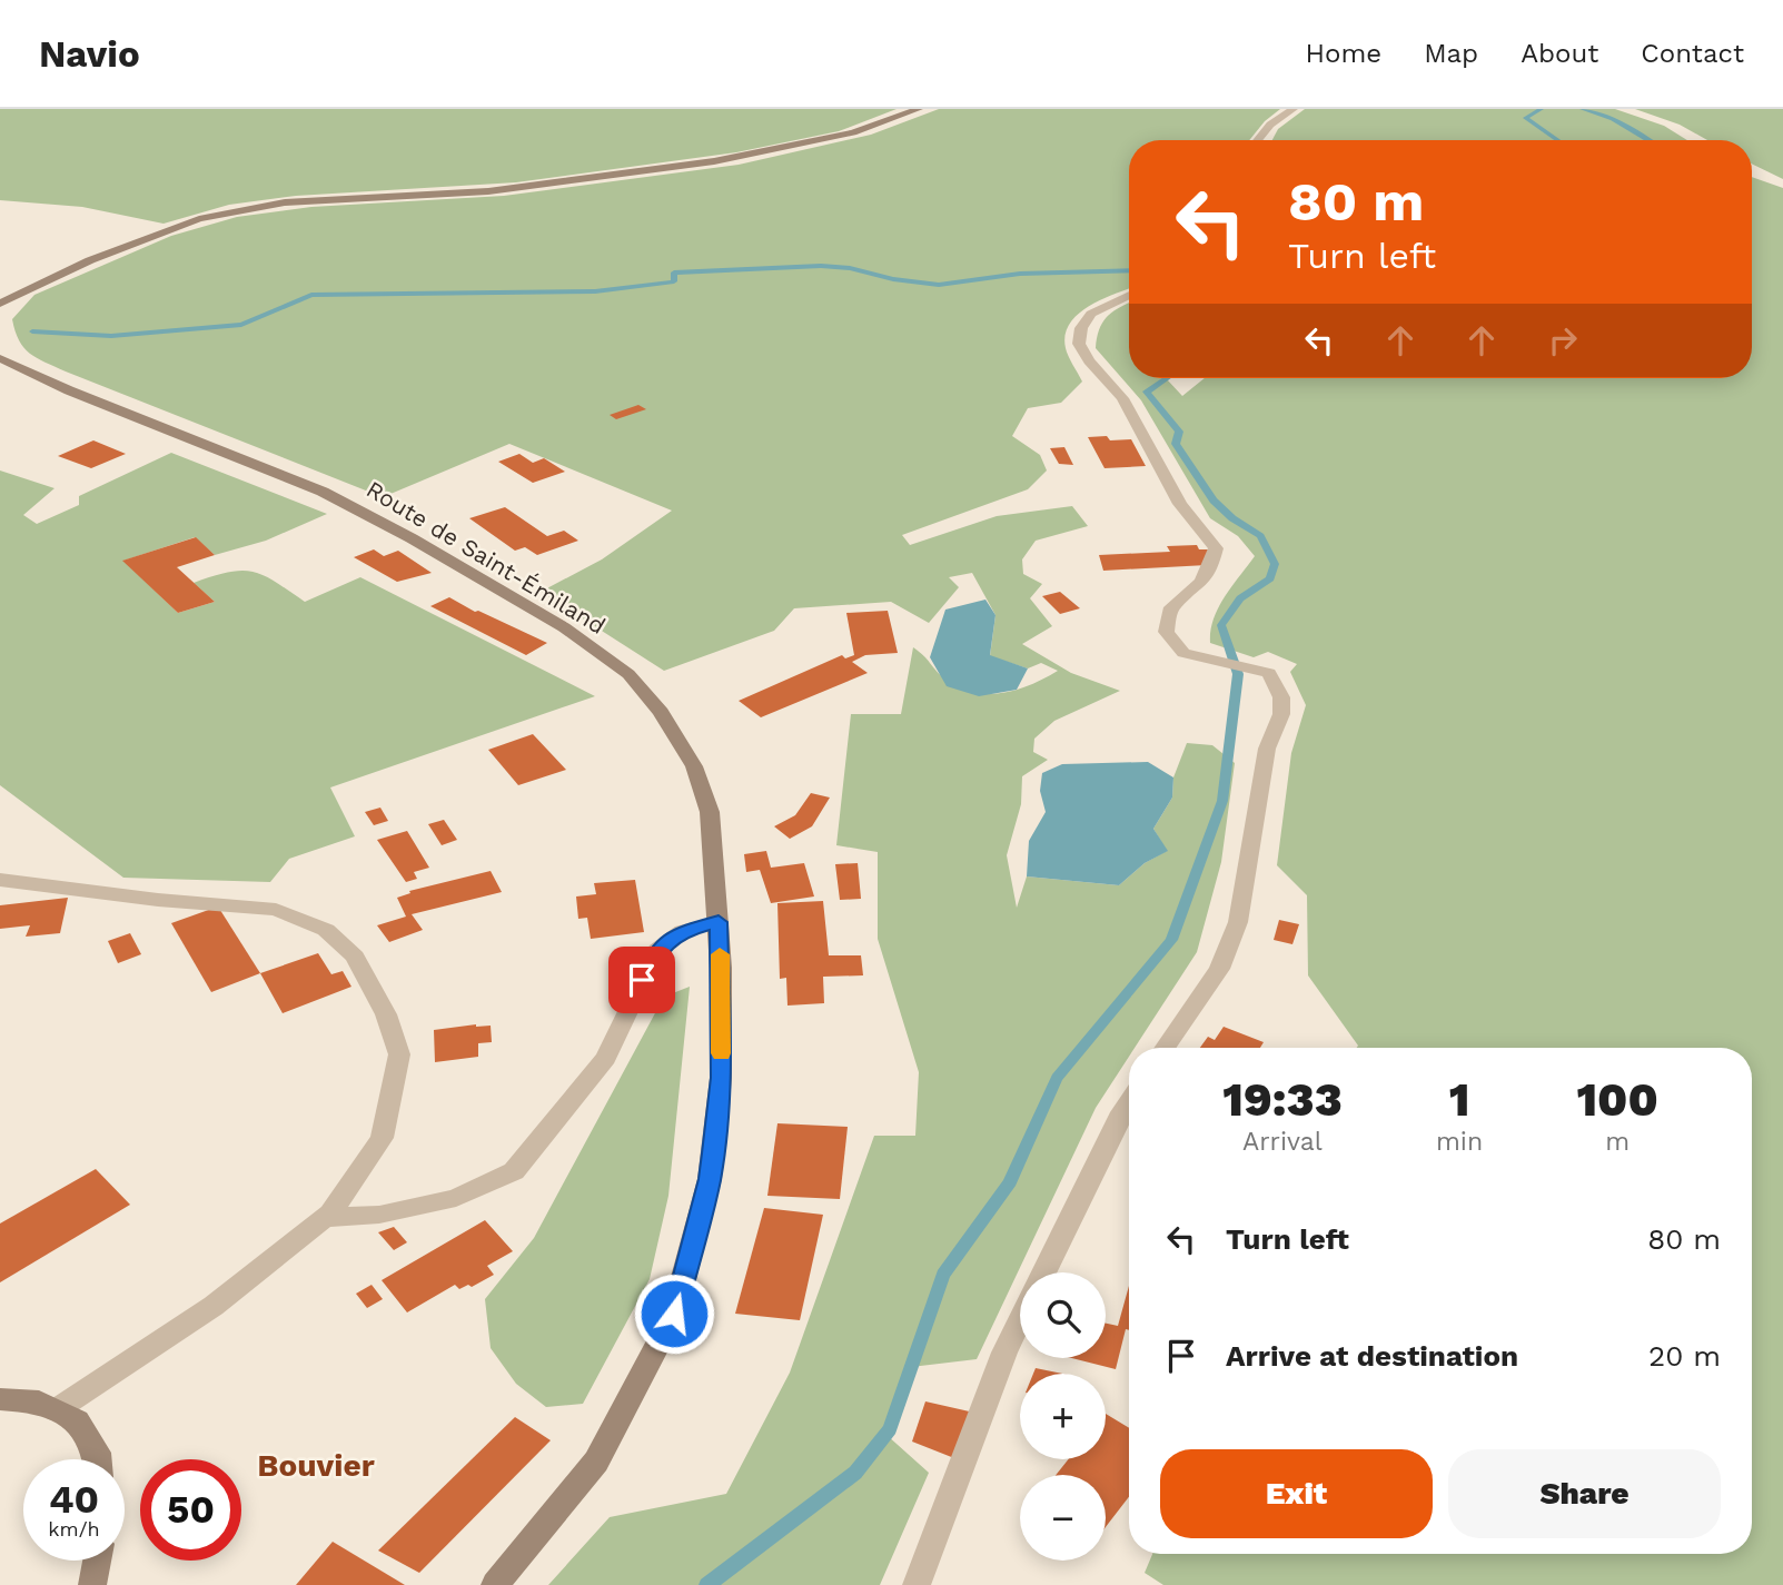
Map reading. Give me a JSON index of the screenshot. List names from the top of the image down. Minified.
{"streets":{"main road":["Route de Saint-Émiland"]},"districts":["Bouvier"],"page":{"header":"Navio","nav":["Home","Map","About","Contact"],"turn":["80 m","Turn left"],"eta":["19:33","Arrival","1","min","100","m"],"list":[{"name":"Turn left","value":"80 m"},{"name":"Arrive at destination","value":"20 m"}],"map_buttons":["+","−"],"buttons":["Exit","Share"],"speed":"40 km/h","limit":"50"}}
